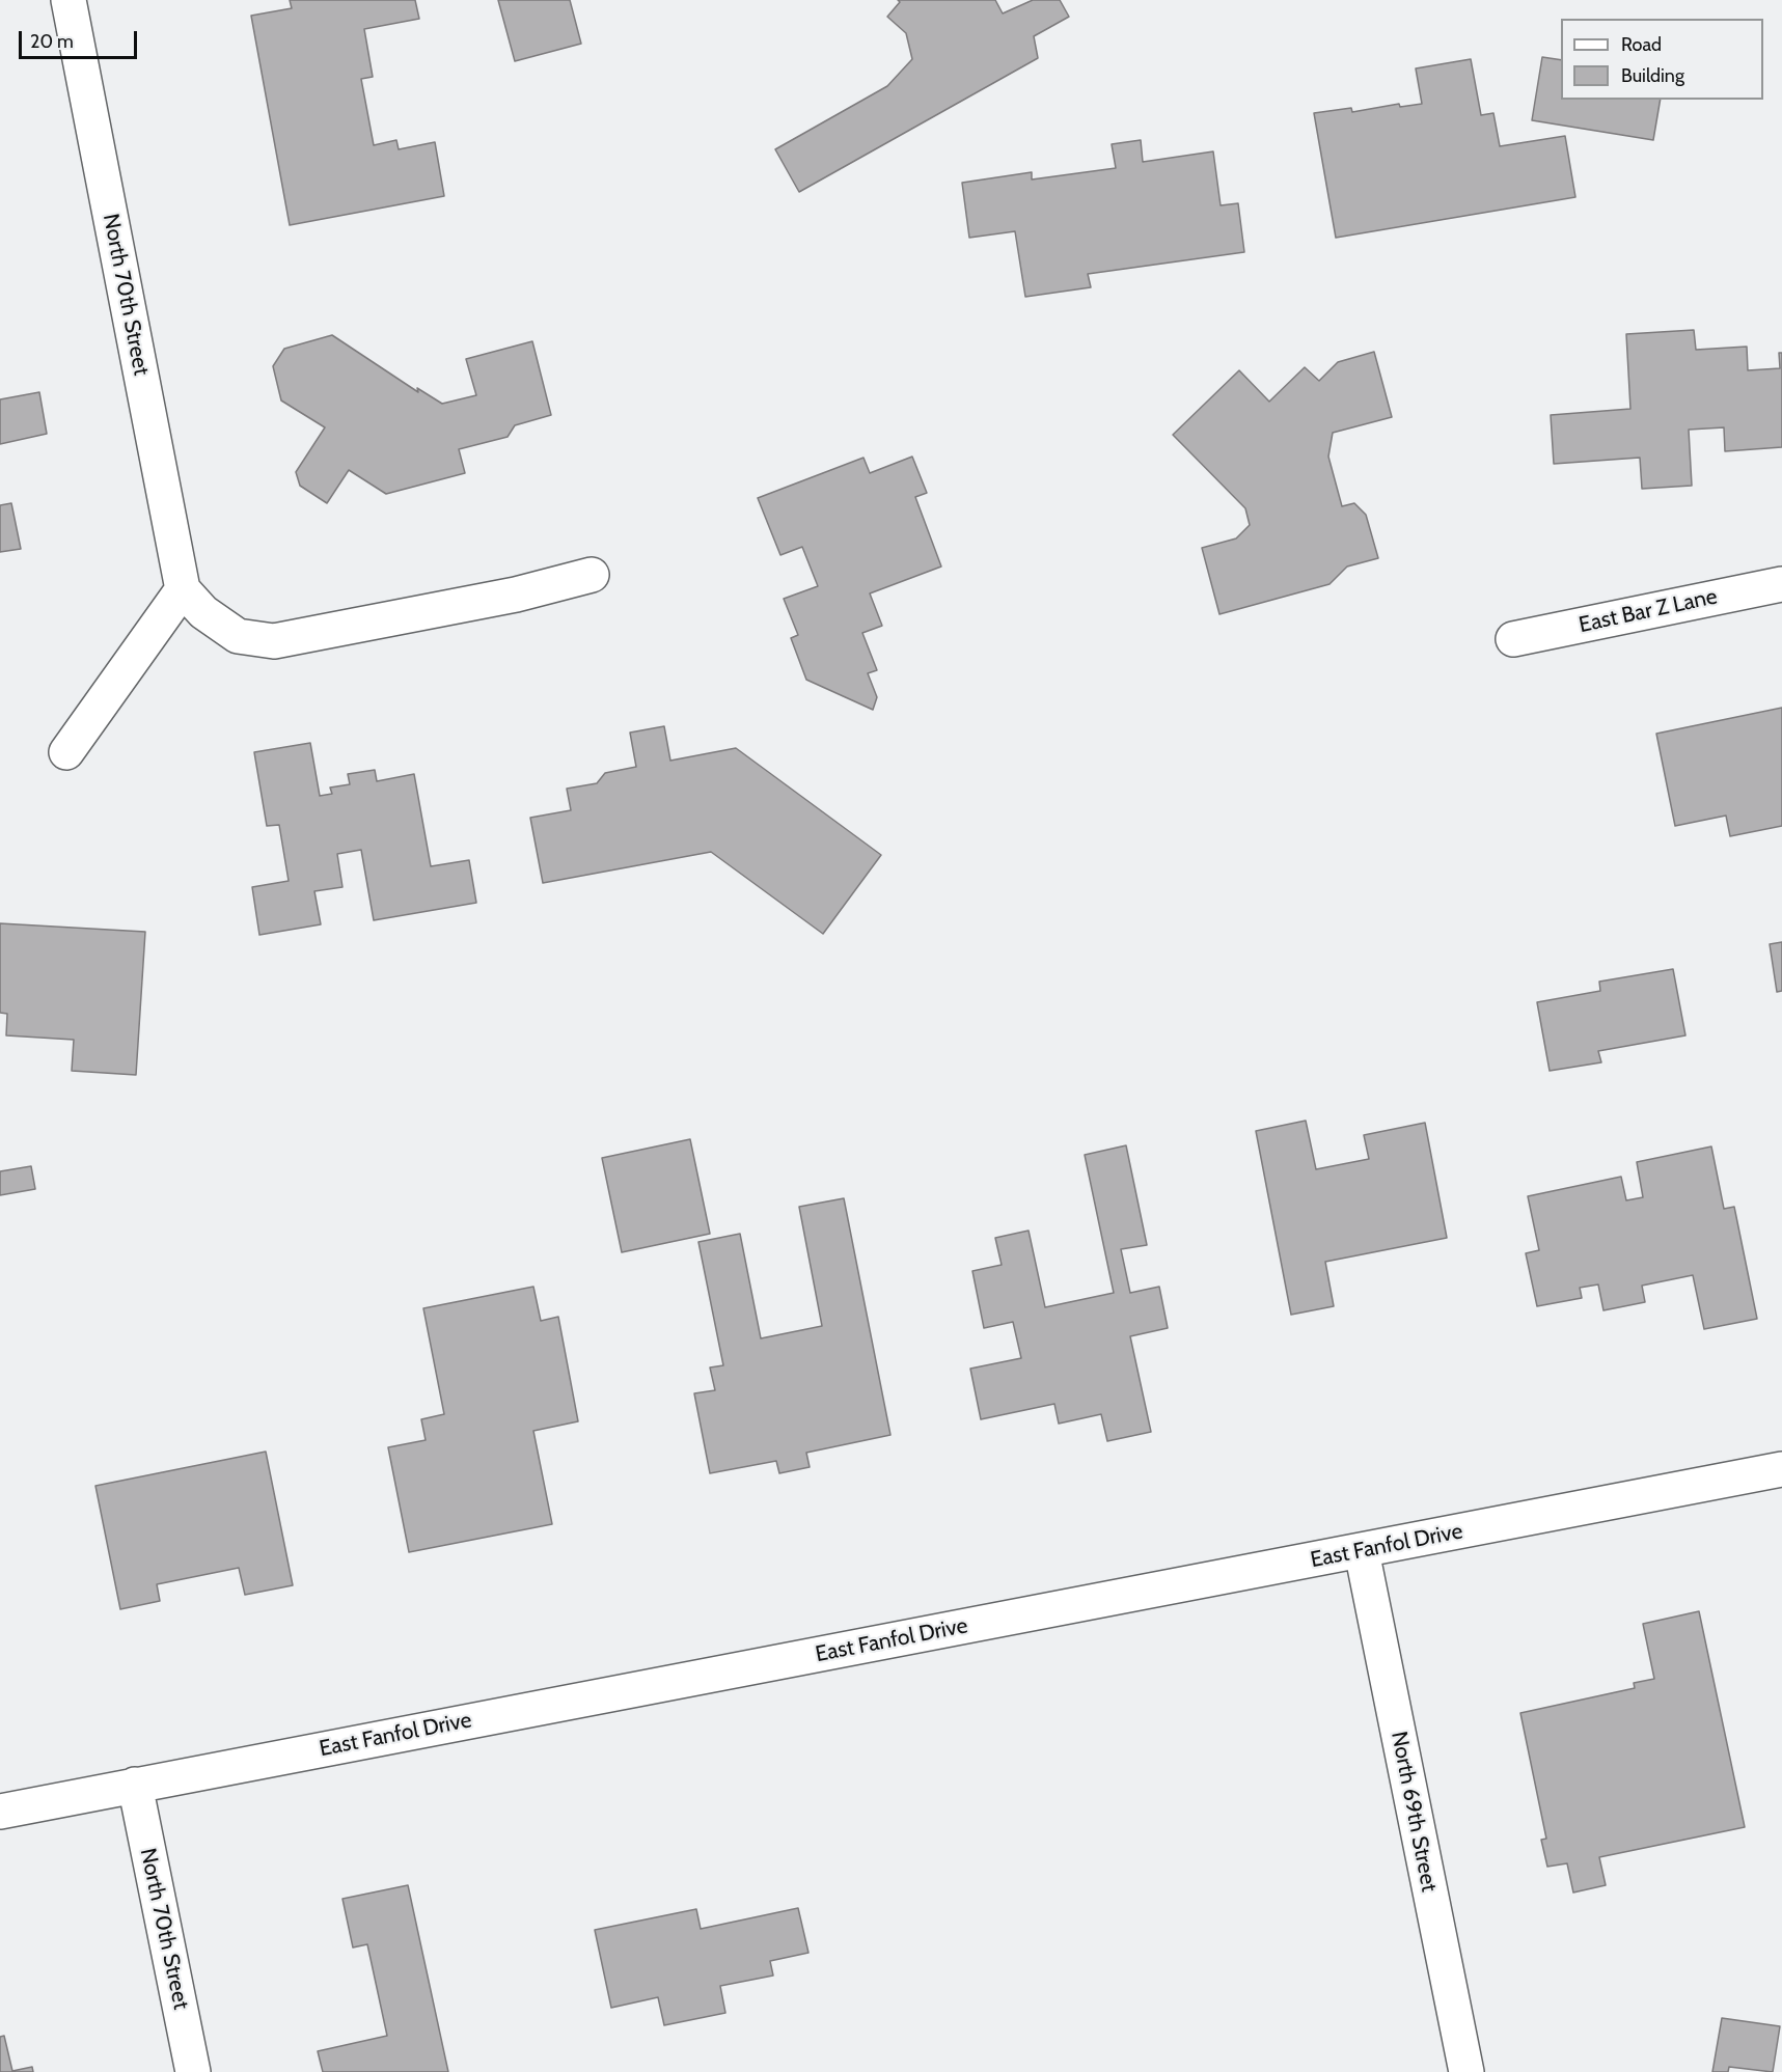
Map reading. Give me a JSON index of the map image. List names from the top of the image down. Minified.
{"streets":{"street":["North 70th Street","East Bar Z Lane","East Fanfol Drive","North 69th Street"]},"crossings":[["North 70th Street","East Fanfol Drive"],["East Fanfol Drive","North 69th Street"]],"legend":["Road","Building"],"scale_bar":"20 m"}
